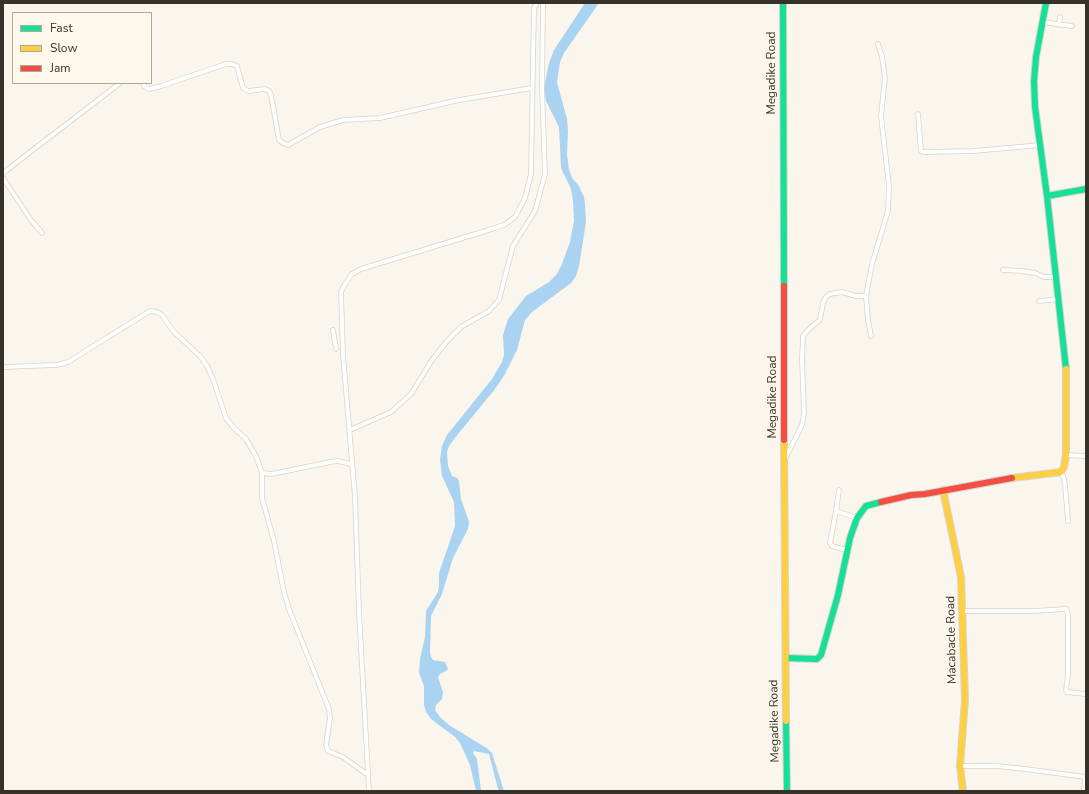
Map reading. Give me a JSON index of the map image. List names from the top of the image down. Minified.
{"streets":{"street":["Megadike Road","Macabacle Road"]},"legend":["Fast","Slow","Jam"]}
